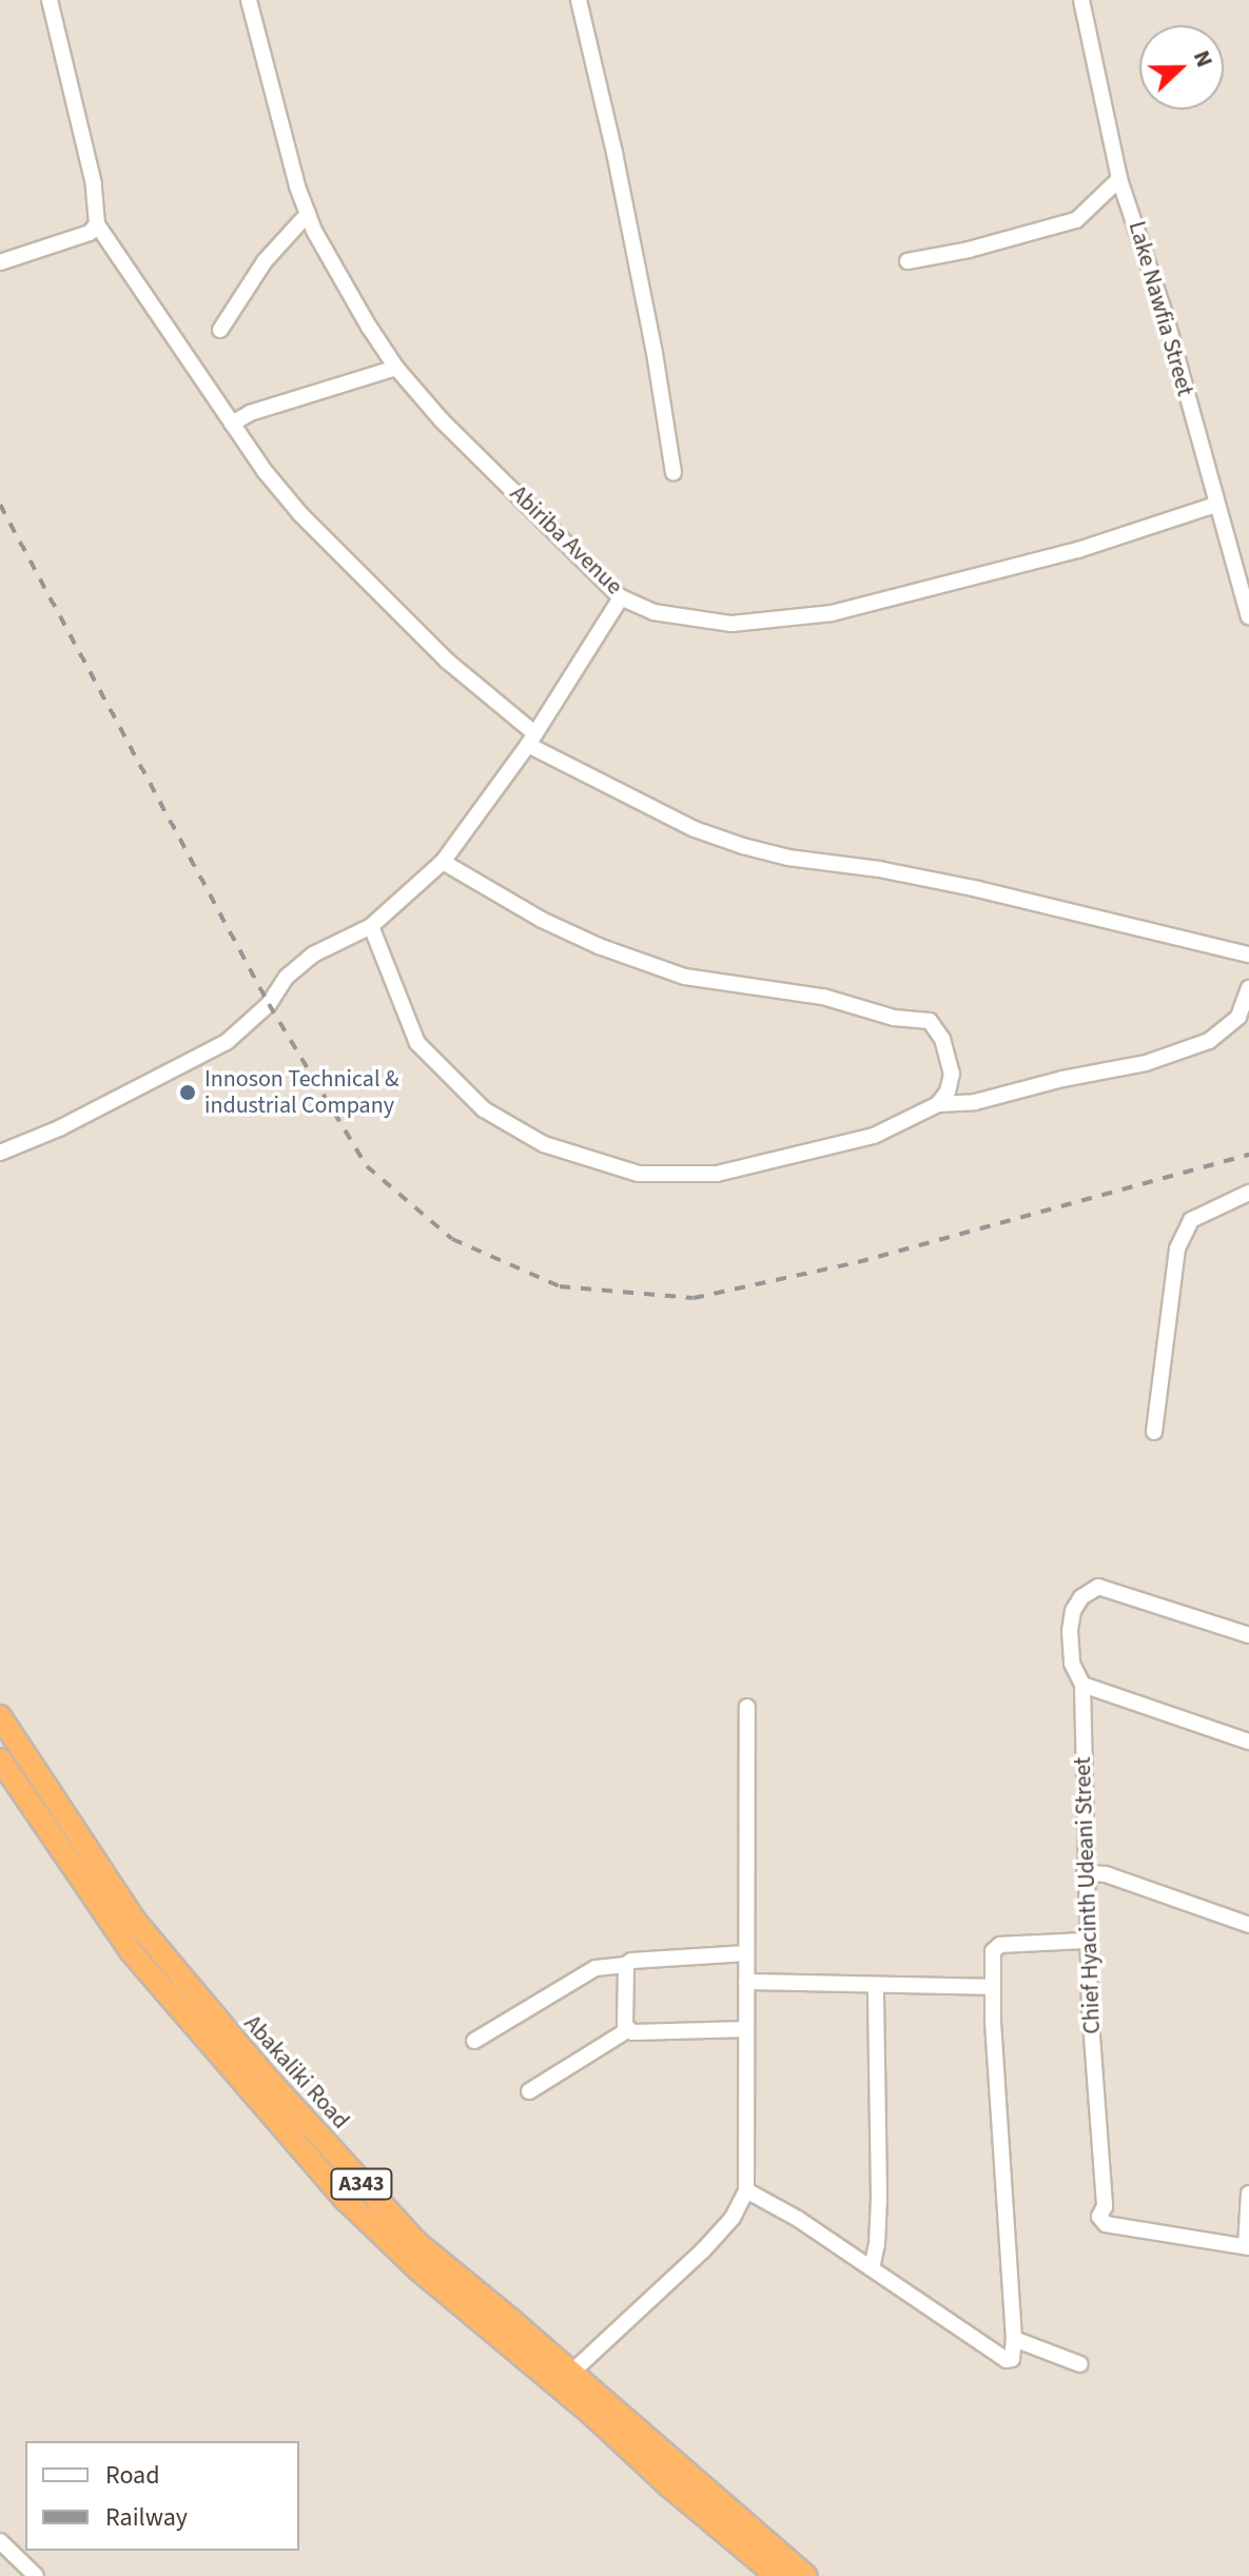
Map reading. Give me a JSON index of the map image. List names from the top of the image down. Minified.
{"streets":{"highway":["Abakaliki Road","A343"],"street":["Lake Nawfia Street","Abiriba Avenue","Chief Hyacinth Udeani Street"]},"crossings":[["Lake Nawfia Street","Abiriba Avenue"]],"places":["Innoson Technical & industrial Company"],"legend":["Road","Railway"],"north":"right"}
